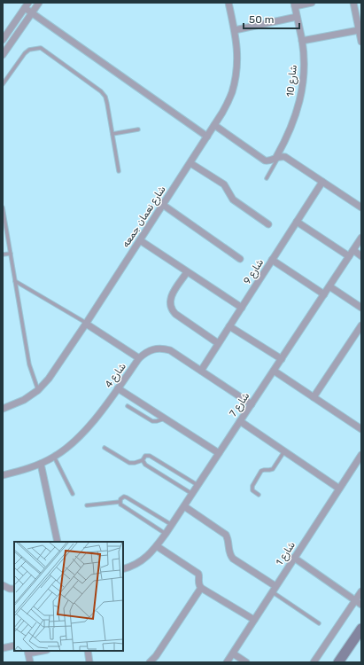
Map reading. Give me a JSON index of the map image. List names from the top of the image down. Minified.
{"streets":{"street":["شارع 10","شارع نعمان جمعه","شارع 9","شارع 4","شارع 7","شارع 1"]},"crossings":[["شارع 9","شارع 4"],["شارع 4","شارع 7"]],"scale_bar":"50 m"}
